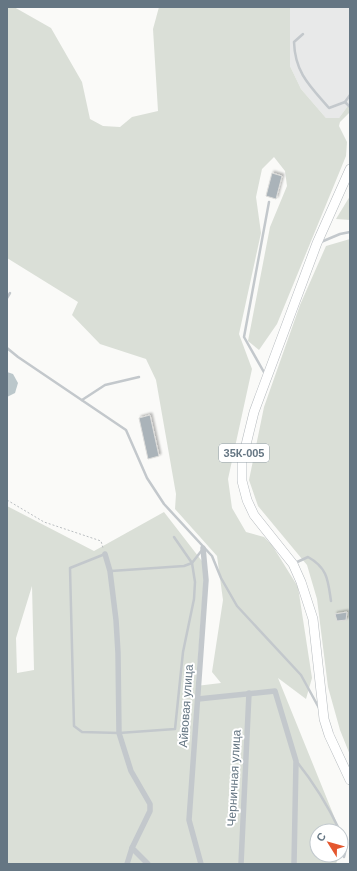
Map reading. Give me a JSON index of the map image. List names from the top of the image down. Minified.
{"streets":{"main road":["35К-005"],"street":["Айвовая улица","Черничная улица"]},"north":"top left"}
